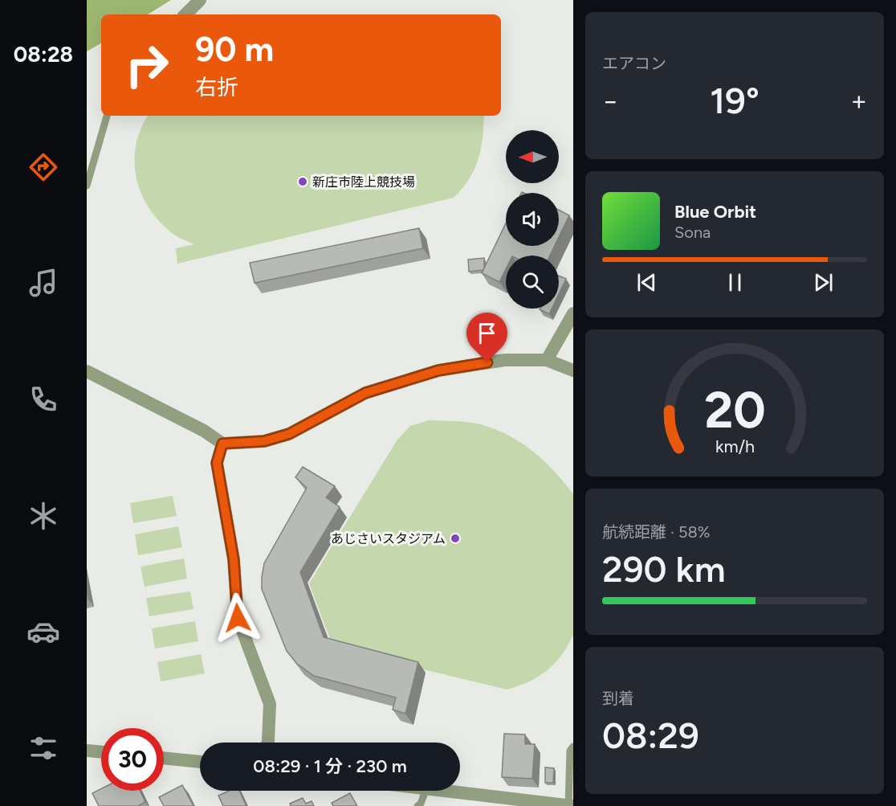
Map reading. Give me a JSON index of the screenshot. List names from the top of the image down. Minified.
{"places":["新庄市陸上競技場","あじさいスタジアム"],"north":"left","page":{"tabs":"08:28","tile":["エアコン",["航続距離 · 58%","290 km"],["到着","08:29"]],"turn":["90 m","右折"],"heat":["−","19°","+"],"song":["Blue Orbit","Sona"],"limit":"30","trip":"08:29 · 1 分 · 230 m","gauge":["20","km/h"]}}
